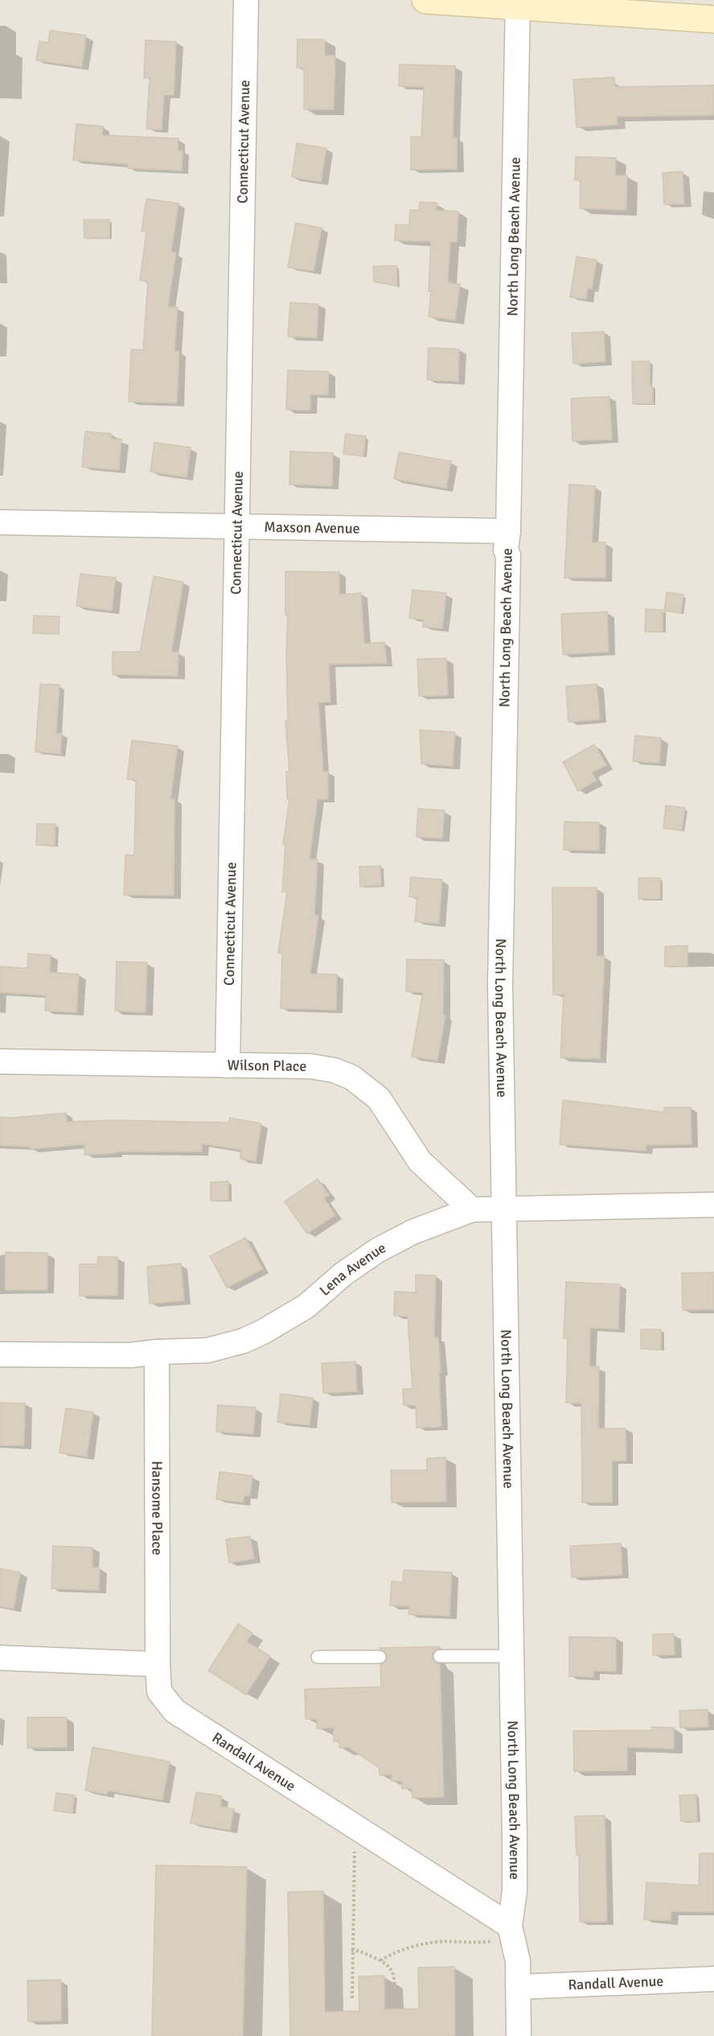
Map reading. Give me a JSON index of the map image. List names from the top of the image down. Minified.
{"streets":{"street":["Connecticut Avenue","North Long Beach Avenue","Maxson Avenue","Wilson Place","Lena Avenue","Hansome Place","Randall Avenue"]},"crossings":[["Connecticut Avenue","Maxson Avenue"],["Connecticut Avenue","Wilson Place"],["North Long Beach Avenue","Maxson Avenue"],["North Long Beach Avenue","Lena Avenue"],["North Long Beach Avenue","Randall Avenue"],["Wilson Place","Lena Avenue"],["Lena Avenue","Hansome Place"],["Hansome Place","Randall Avenue"]]}
